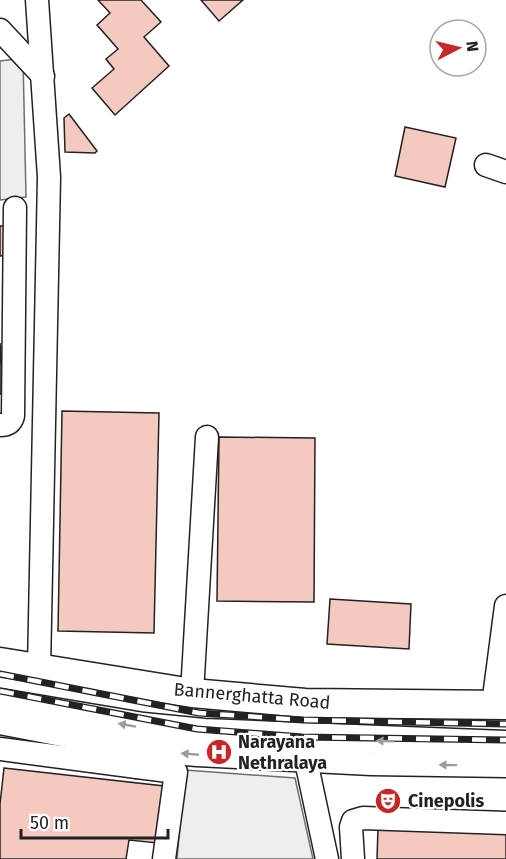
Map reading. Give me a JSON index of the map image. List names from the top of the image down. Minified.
{"streets":{"main road":["Bannerghatta Road"]},"places":{"hospital":["Narayana Nethralaya"],"theatre":["Cinepolis"]},"scale_bar":"50 m","north":"right"}
